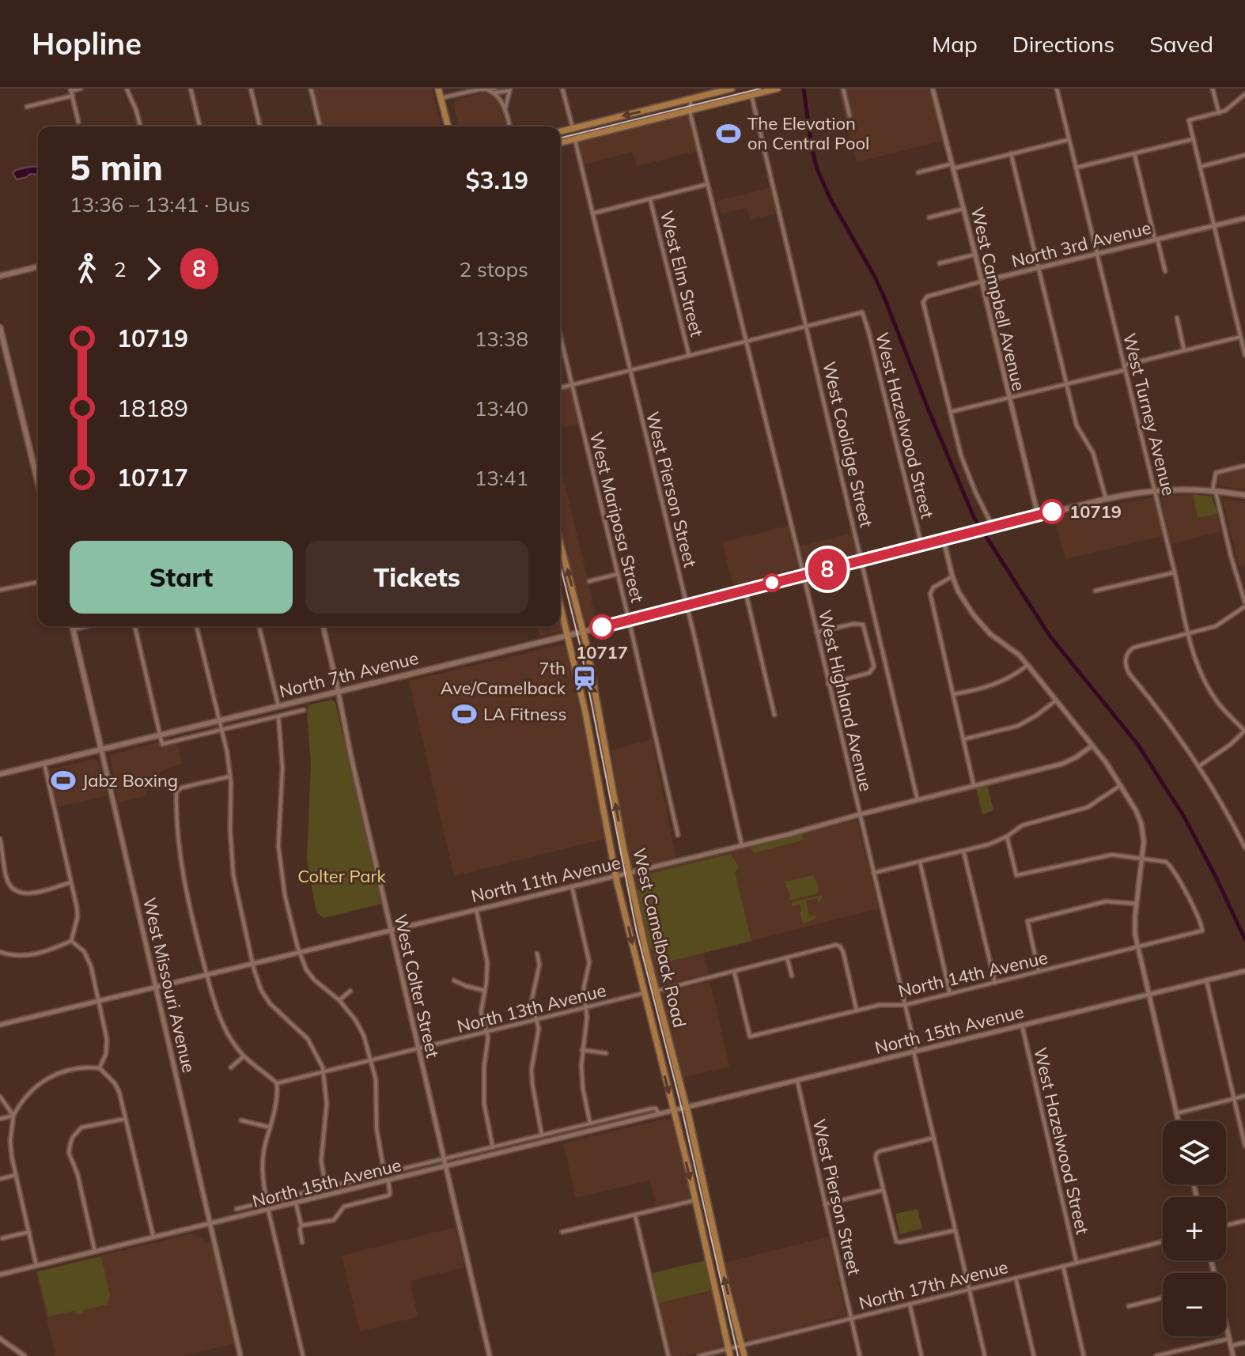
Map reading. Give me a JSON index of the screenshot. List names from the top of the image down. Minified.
{"streets":{"main road":["North 7th Avenue","West Camelback Road","West Missouri Avenue"],"street":["North 3rd Avenue","West Elm Street","West Campbell Avenue","West Turney Avenue","West Hazelwood Street","West Coolidge Street","West Pierson Street","West Mariposa Street","West Highland Avenue","North 11th Avenue","North 14th Avenue","West Colter Street","North 13th Avenue","North 15th Avenue","North 17th Avenue"]},"crossings":[["North 3rd Avenue","West Campbell Avenue"],["North 3rd Avenue","West Turney Avenue"],["West Campbell Avenue","North 7th Avenue"],["West Turney Avenue","North 7th Avenue"],["West Hazelwood Street","West Coolidge Street"],["West Hazelwood Street","North 7th Avenue"],["West Hazelwood Street","North 15th Avenue"],["West Hazelwood Street","North 17th Avenue"],["West Coolidge Street","North 7th Avenue"],["West Coolidge Street","North 11th Avenue"],["West Pierson Street","North 7th Avenue"],["West Pierson Street","North 11th Avenue"],["West Pierson Street","North 15th Avenue"],["West Pierson Street","North 17th Avenue"],["West Mariposa Street","North 7th Avenue"],["North 7th Avenue","West Highland Avenue"],["North 7th Avenue","West Camelback Road"],["North 7th Avenue","West Missouri Avenue"],["North 7th Avenue","West Colter Street"],["West Highland Avenue","North 11th Avenue"],["West Highland Avenue","North 14th Avenue"],["West Highland Avenue","North 15th Avenue"],["West Highland Avenue","North 17th Avenue"],["North 11th Avenue","West Camelback Road"],["North 11th Avenue","West Missouri Avenue"],["North 11th Avenue","West Colter Street"],["West Camelback Road","North 13th Avenue"],["West Camelback Road","North 15th Avenue"],["West Camelback Road","North 17th Avenue"],["West Missouri Avenue","North 15th Avenue"],["West Colter Street","North 13th Avenue"],["West Colter Street","North 15th Avenue"]],"parks":["Colter Park"],"places":{"sports":["The Elevation on Central Pool","LA Fitness","Jabz Boxing"],"other":["10719","10717"],"station":["7th Ave/Camelback"]},"lines":["bus line 8"],"page":{"header":"Hopline","nav":["Map","Directions","Saved"],"on_map":"8","heading":["5 min","13:36 – 13:41 · Bus","$3.19"],"legs":["2","8","2 stops"],"list":[{"name":"10719","value":"13:38"},{"name":"18189","value":"13:40"},{"name":"10717","value":"13:41"}],"buttons":["Start","Tickets"],"map_buttons":["+","−"]}}
